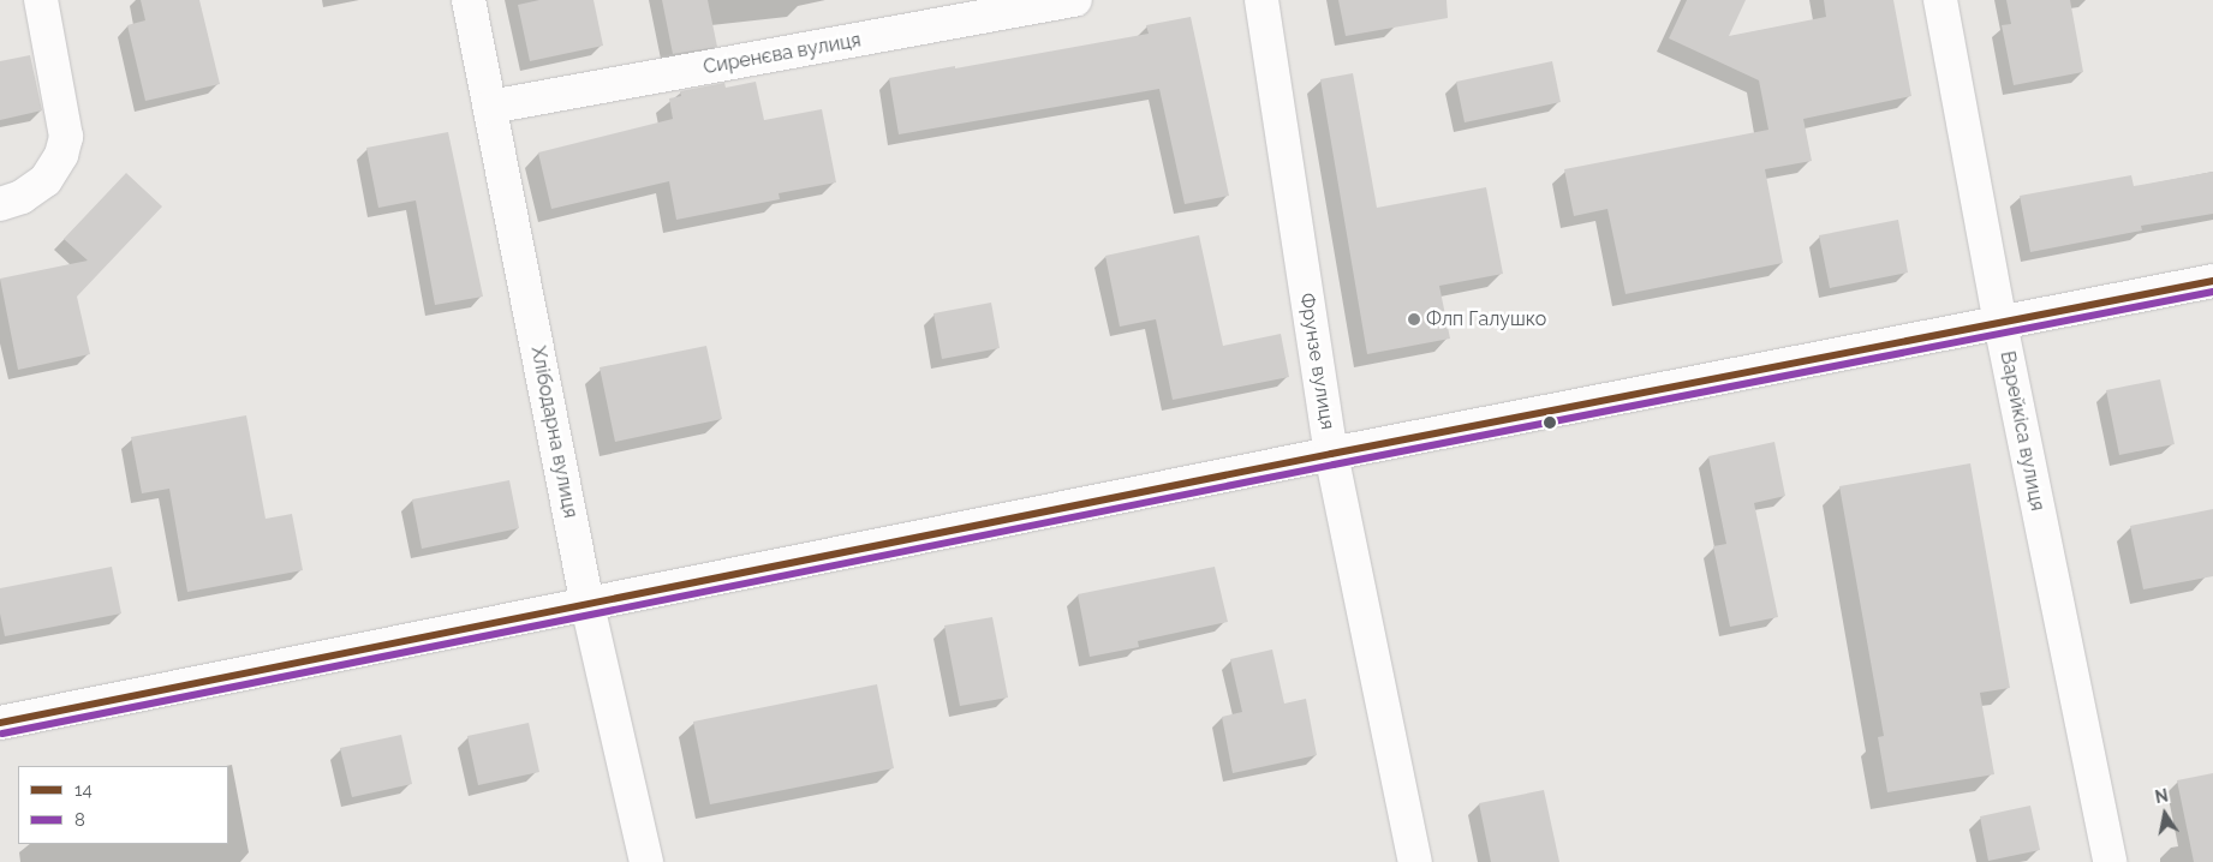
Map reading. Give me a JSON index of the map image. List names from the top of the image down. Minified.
{"streets":{"street":["Сиренєва вулиця","Фрунзе вулиця","Варейкіса вулиця","Хлібодарна вулиця"]},"crossings":[["Сиренєва вулиця","Хлібодарна вулиця"]],"places":["Флп Галушко"],"lines":["transit line 14","transit line 8"],"legend":["14","8"],"north":"top"}
